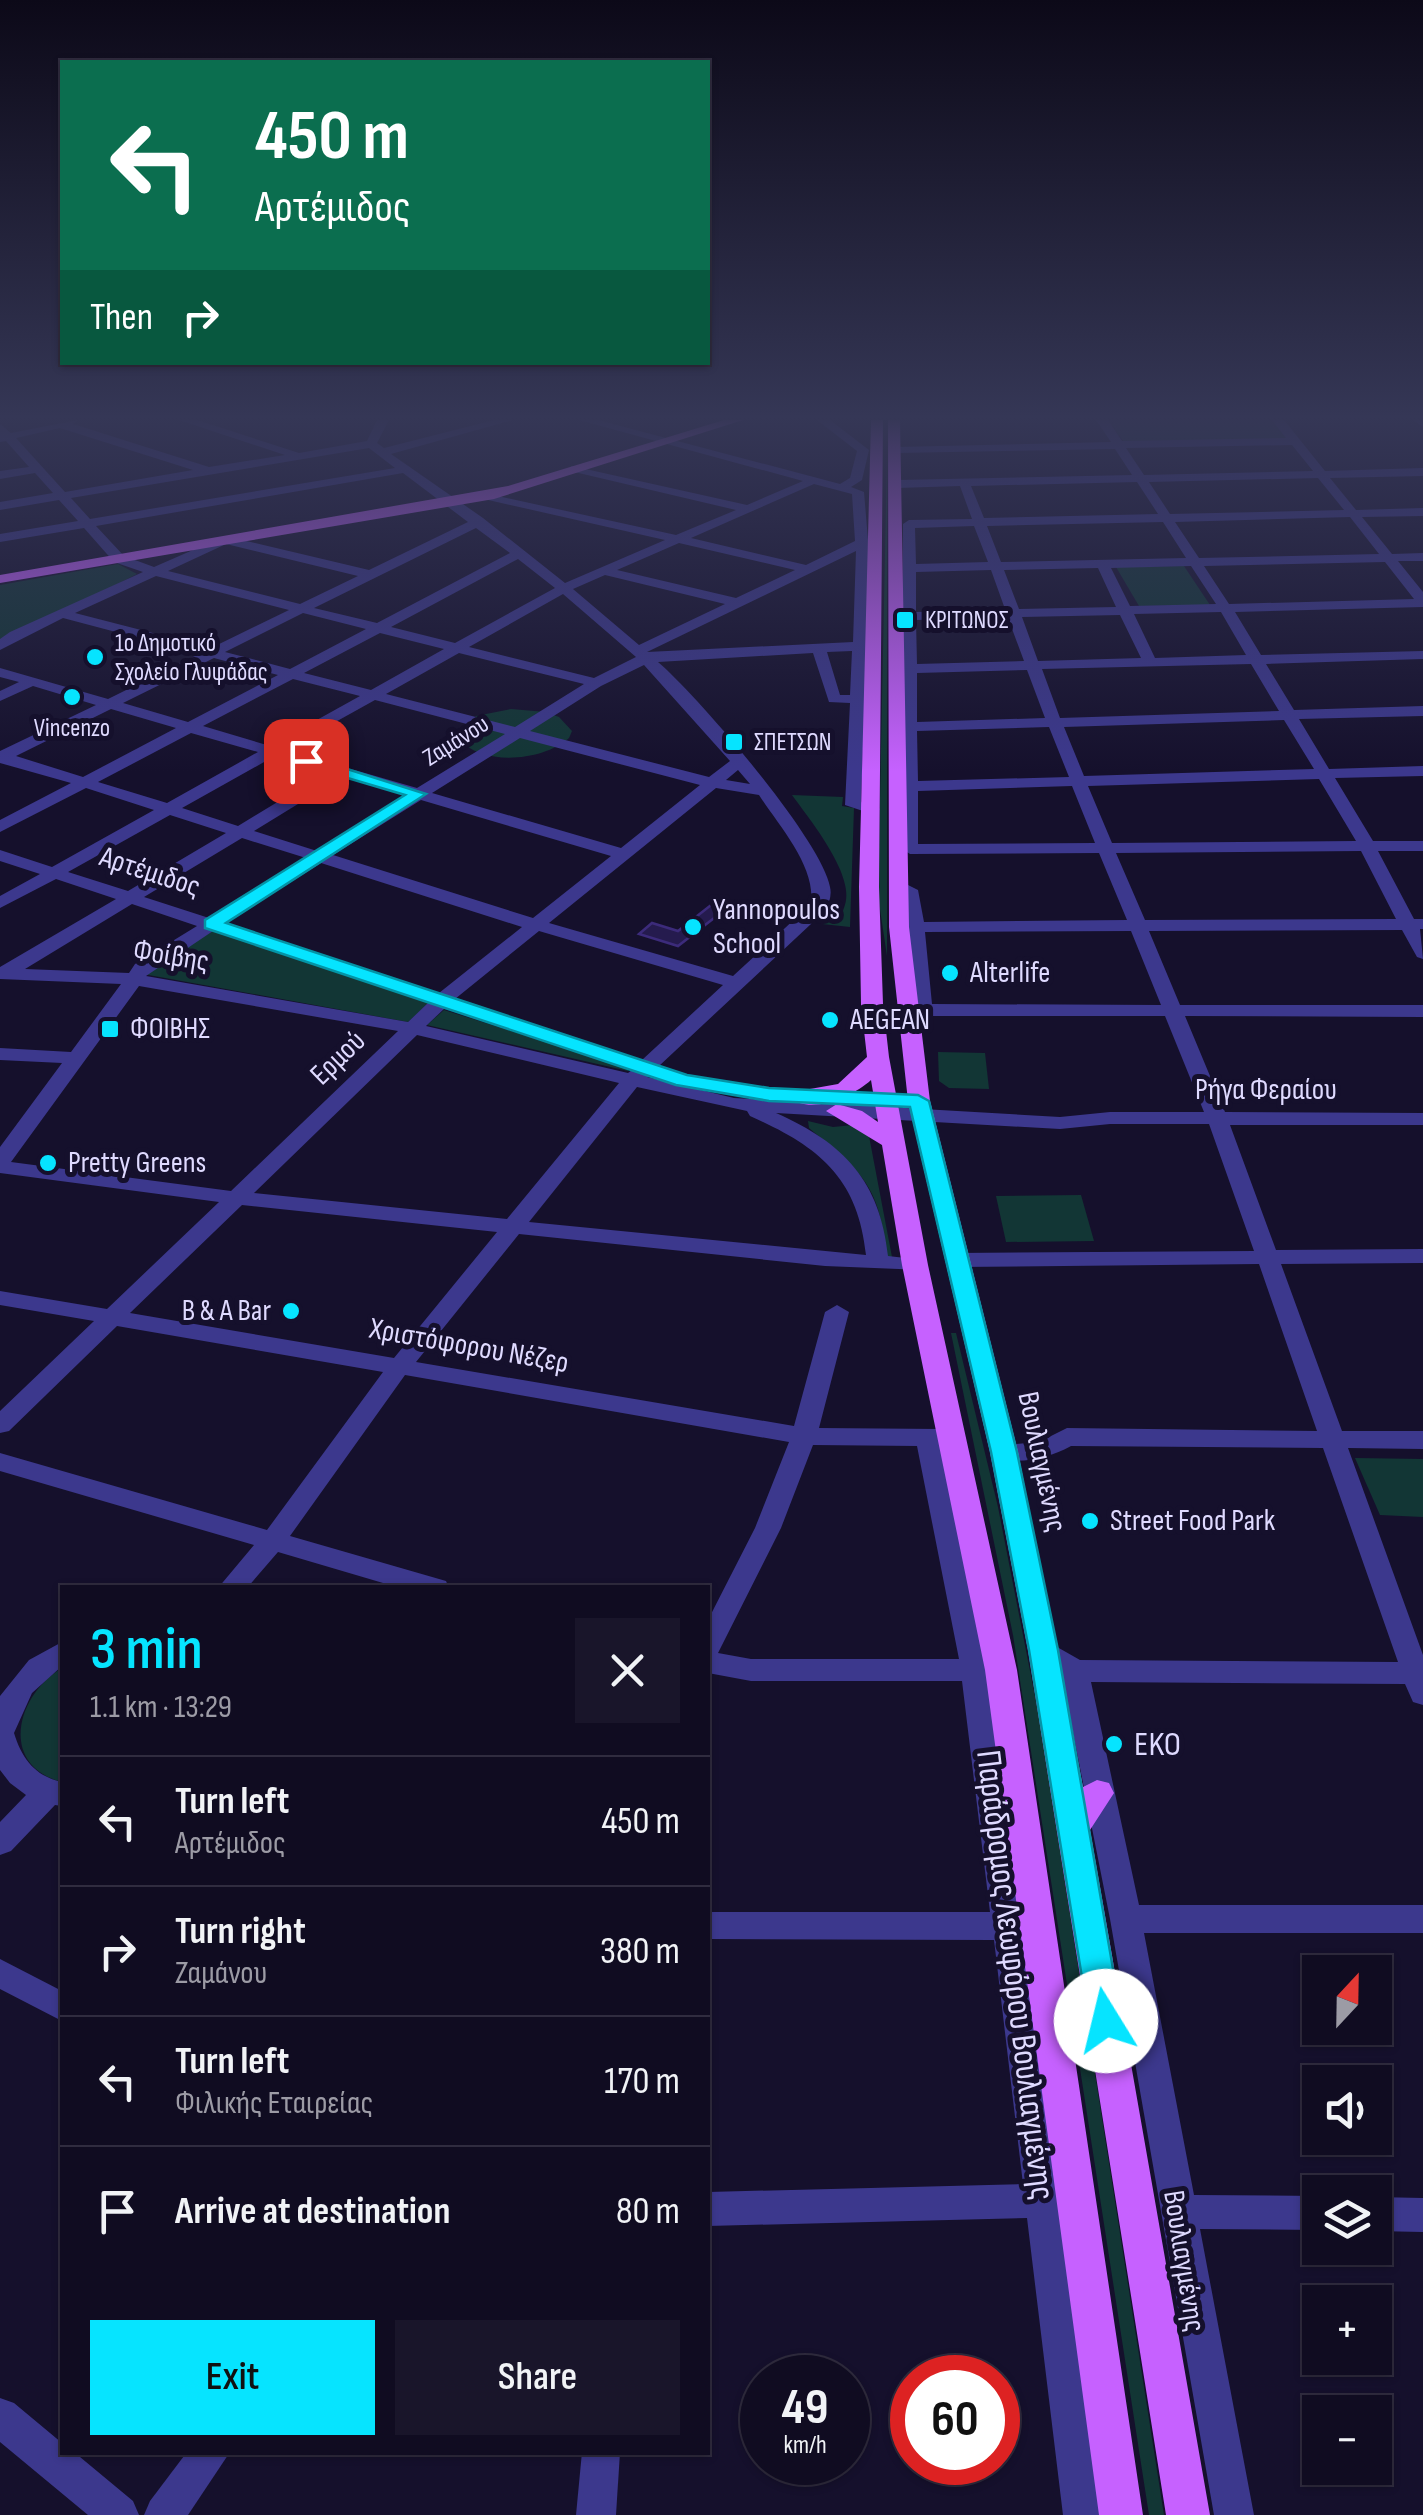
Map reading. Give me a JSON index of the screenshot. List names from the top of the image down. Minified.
{"streets":{"main road":["Βουλιαγμένης"],"street":["Ζαμάνου","Αρτέμιδος","Φοίβης","Ερμού","Ρήγα Φεραίου","Χριστόφορου Νέζερ","Παράδρομος Λεωφόρου Βουλιαγμένης"]},"crossings":[["Ζαμάνου","Αρτέμιδος"],["Ζαμάνου","Φοίβης"],["Αρτέμιδος","Φοίβης"],["Αρτέμιδος","Ερμού"],["Αρτέμιδος","Βουλιαγμένης"],["Φοίβης","Ερμού"],["Φοίβης","Ρήγα Φεραίου"],["Φοίβης","Βουλιαγμένης"],["Ερμού","Χριστόφορου Νέζερ"],["Ρήγα Φεραίου","Βουλιαγμένης"],["Χριστόφορου Νέζερ","Βουλιαγμένης"],["Χριστόφορου Νέζερ","Παράδρομος Λεωφόρου Βουλιαγμένης"],["Βουλιαγμένης","Παράδρομος Λεωφόρου Βουλιαγμένης"]],"places":{"transit":["ΚΡΙΤΩΝΟΣ","ΣΠΕΤΣΩΝ","ΦΟΙΒΗΣ"],"other":["1ο Δημοτικό Σχολείο Γλυφάδας","Vincenzo","Yannopoulos School","Alterlife","AEGEAN","Pretty Greens","B & A Bar","Street Food Park","EKO"]},"north":"top","page":{"turn":["450 m","Αρτέμιδος"],"then":"Then","heading":["3 min","1.1 km · 13:29"],"list":[{"name":"Turn left","note":"Αρτέμιδος","value":"450 m"},{"name":"Turn right","note":"Ζαμάνου","value":"380 m"},{"name":"Turn left","note":"Φιλικής Εταιρείας","value":"170 m"},{"name":"Arrive at destination","value":"80 m"}],"map_buttons":["+","−"],"buttons":["Exit","Share"],"speed":"49 km/h","limit":"60"}}
